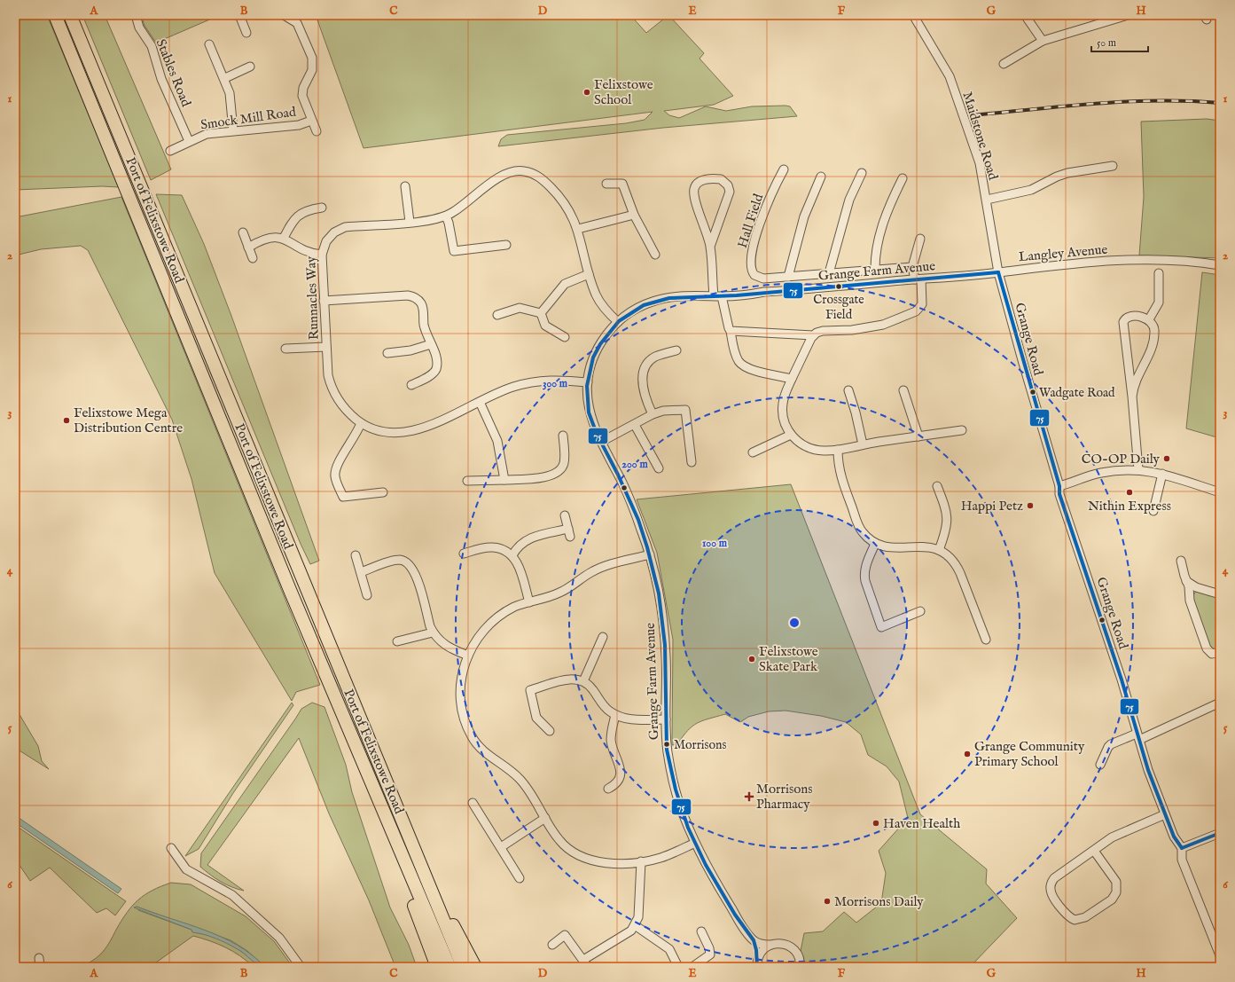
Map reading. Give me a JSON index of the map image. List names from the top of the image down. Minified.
{"streets":{"highway":["Port of Felixstowe Road"],"street":["Stables Road","Smock Mill Road","Maidstone Road","Hall Field","Langley Avenue","Grange Farm Avenue","Runnacles Way","Grange Road"]},"crossings":[["Stables Road","Smock Mill Road"],["Maidstone Road","Langley Avenue"],["Maidstone Road","Grange Farm Avenue"],["Maidstone Road","Grange Road"],["Hall Field","Grange Farm Avenue"],["Langley Avenue","Grange Farm Avenue"],["Langley Avenue","Grange Road"],["Grange Farm Avenue","Runnacles Way"],["Grange Farm Avenue","Grange Road"]],"places":{"other":["Felixstowe School","Crossgate Field","Wadgate Road","Felixstowe Mega Distribution Centre","CO-OP Daily","Nithin Express","Happi Petz","Felixstowe Skate Park","Morrisons","Grange Community Primary School","Haven Health","Morrisons Daily"],"health":["Morrisons Pharmacy"]},"lines":["transit line 75"],"scale_bar":"50 m","grid":{"columns":["A","B","C","D","E","F","G","H"],"rows":["1","2","3","4","5","6"]},"rings":["300 m","200 m","100 m"]}
